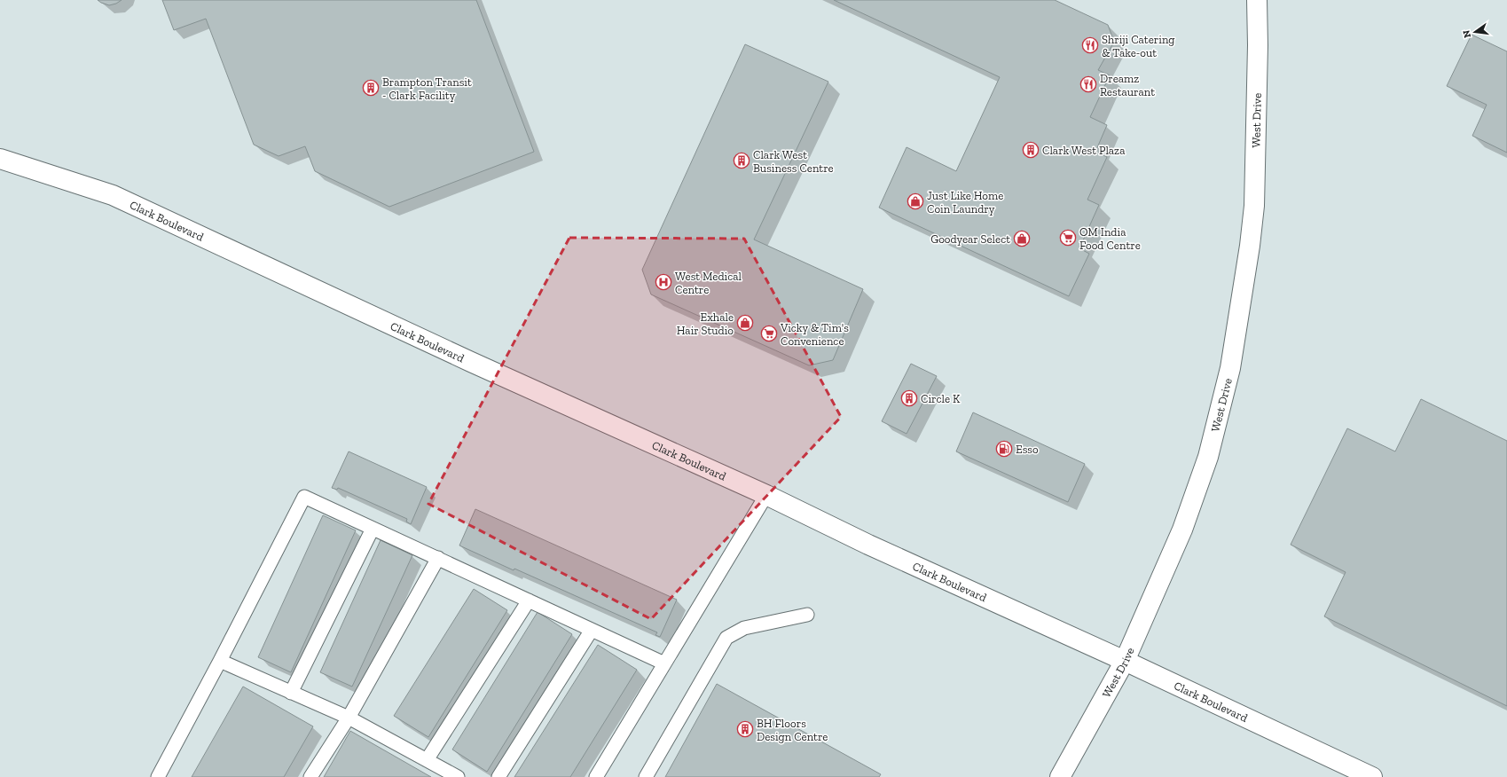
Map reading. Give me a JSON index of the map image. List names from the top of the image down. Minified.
{"streets":{"street":["West Drive","Clark Boulevard"]},"crossings":[["West Drive","Clark Boulevard"]],"places":{"restaurant":["Shriji Catering & Take-out","Dreamz Restaurant"],"building":["Brampton Transit - Clark Facility","Clark West Plaza","Clark West Business Centre","Circle K","BH Floors Design Centre"],"shop":["Just Like Home Coin Laundry","Goodyear Select","Exhale Hair Studio"],"supermarket":["OM India Food Centre","Vicky & Tim's Convenience"],"hospital":["West Medical Centre"],"fuel station":["Esso"]},"north":"left"}
